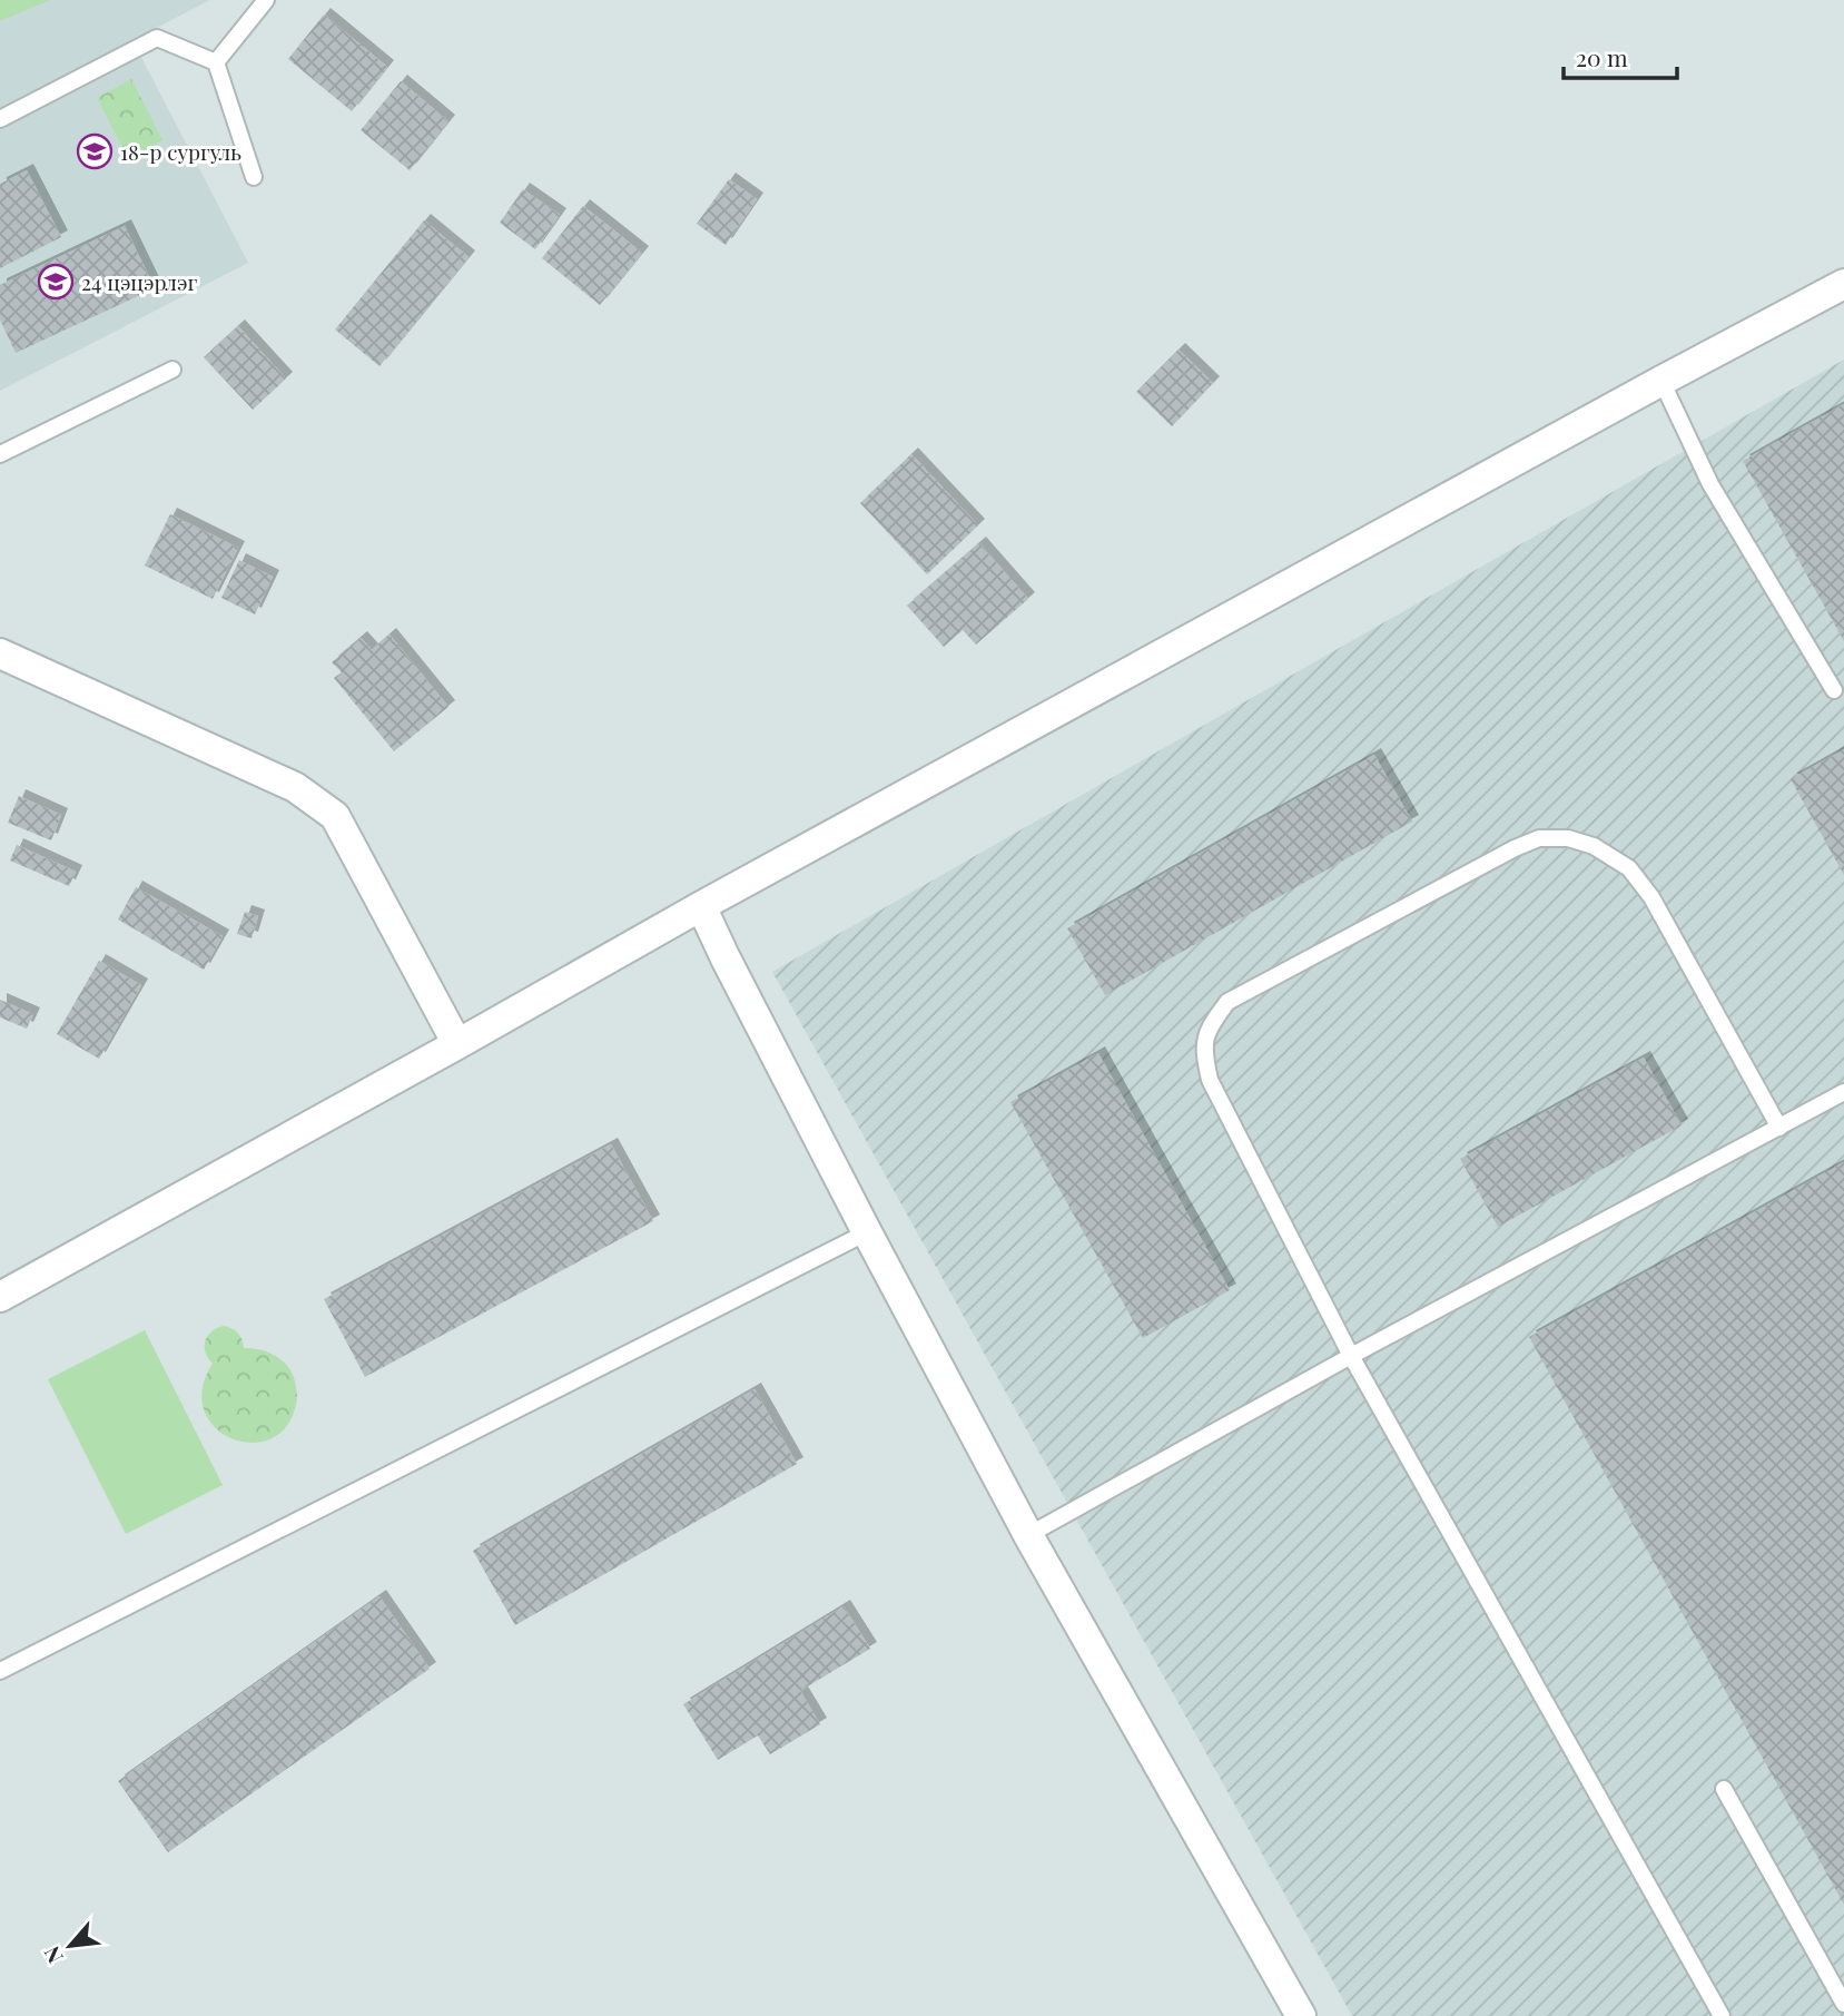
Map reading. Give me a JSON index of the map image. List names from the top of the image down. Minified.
{"places":{"school or university":["18-р сургуль","24 цэцэрлэг"]},"scale_bar":"20 m","north":"bottom left"}
